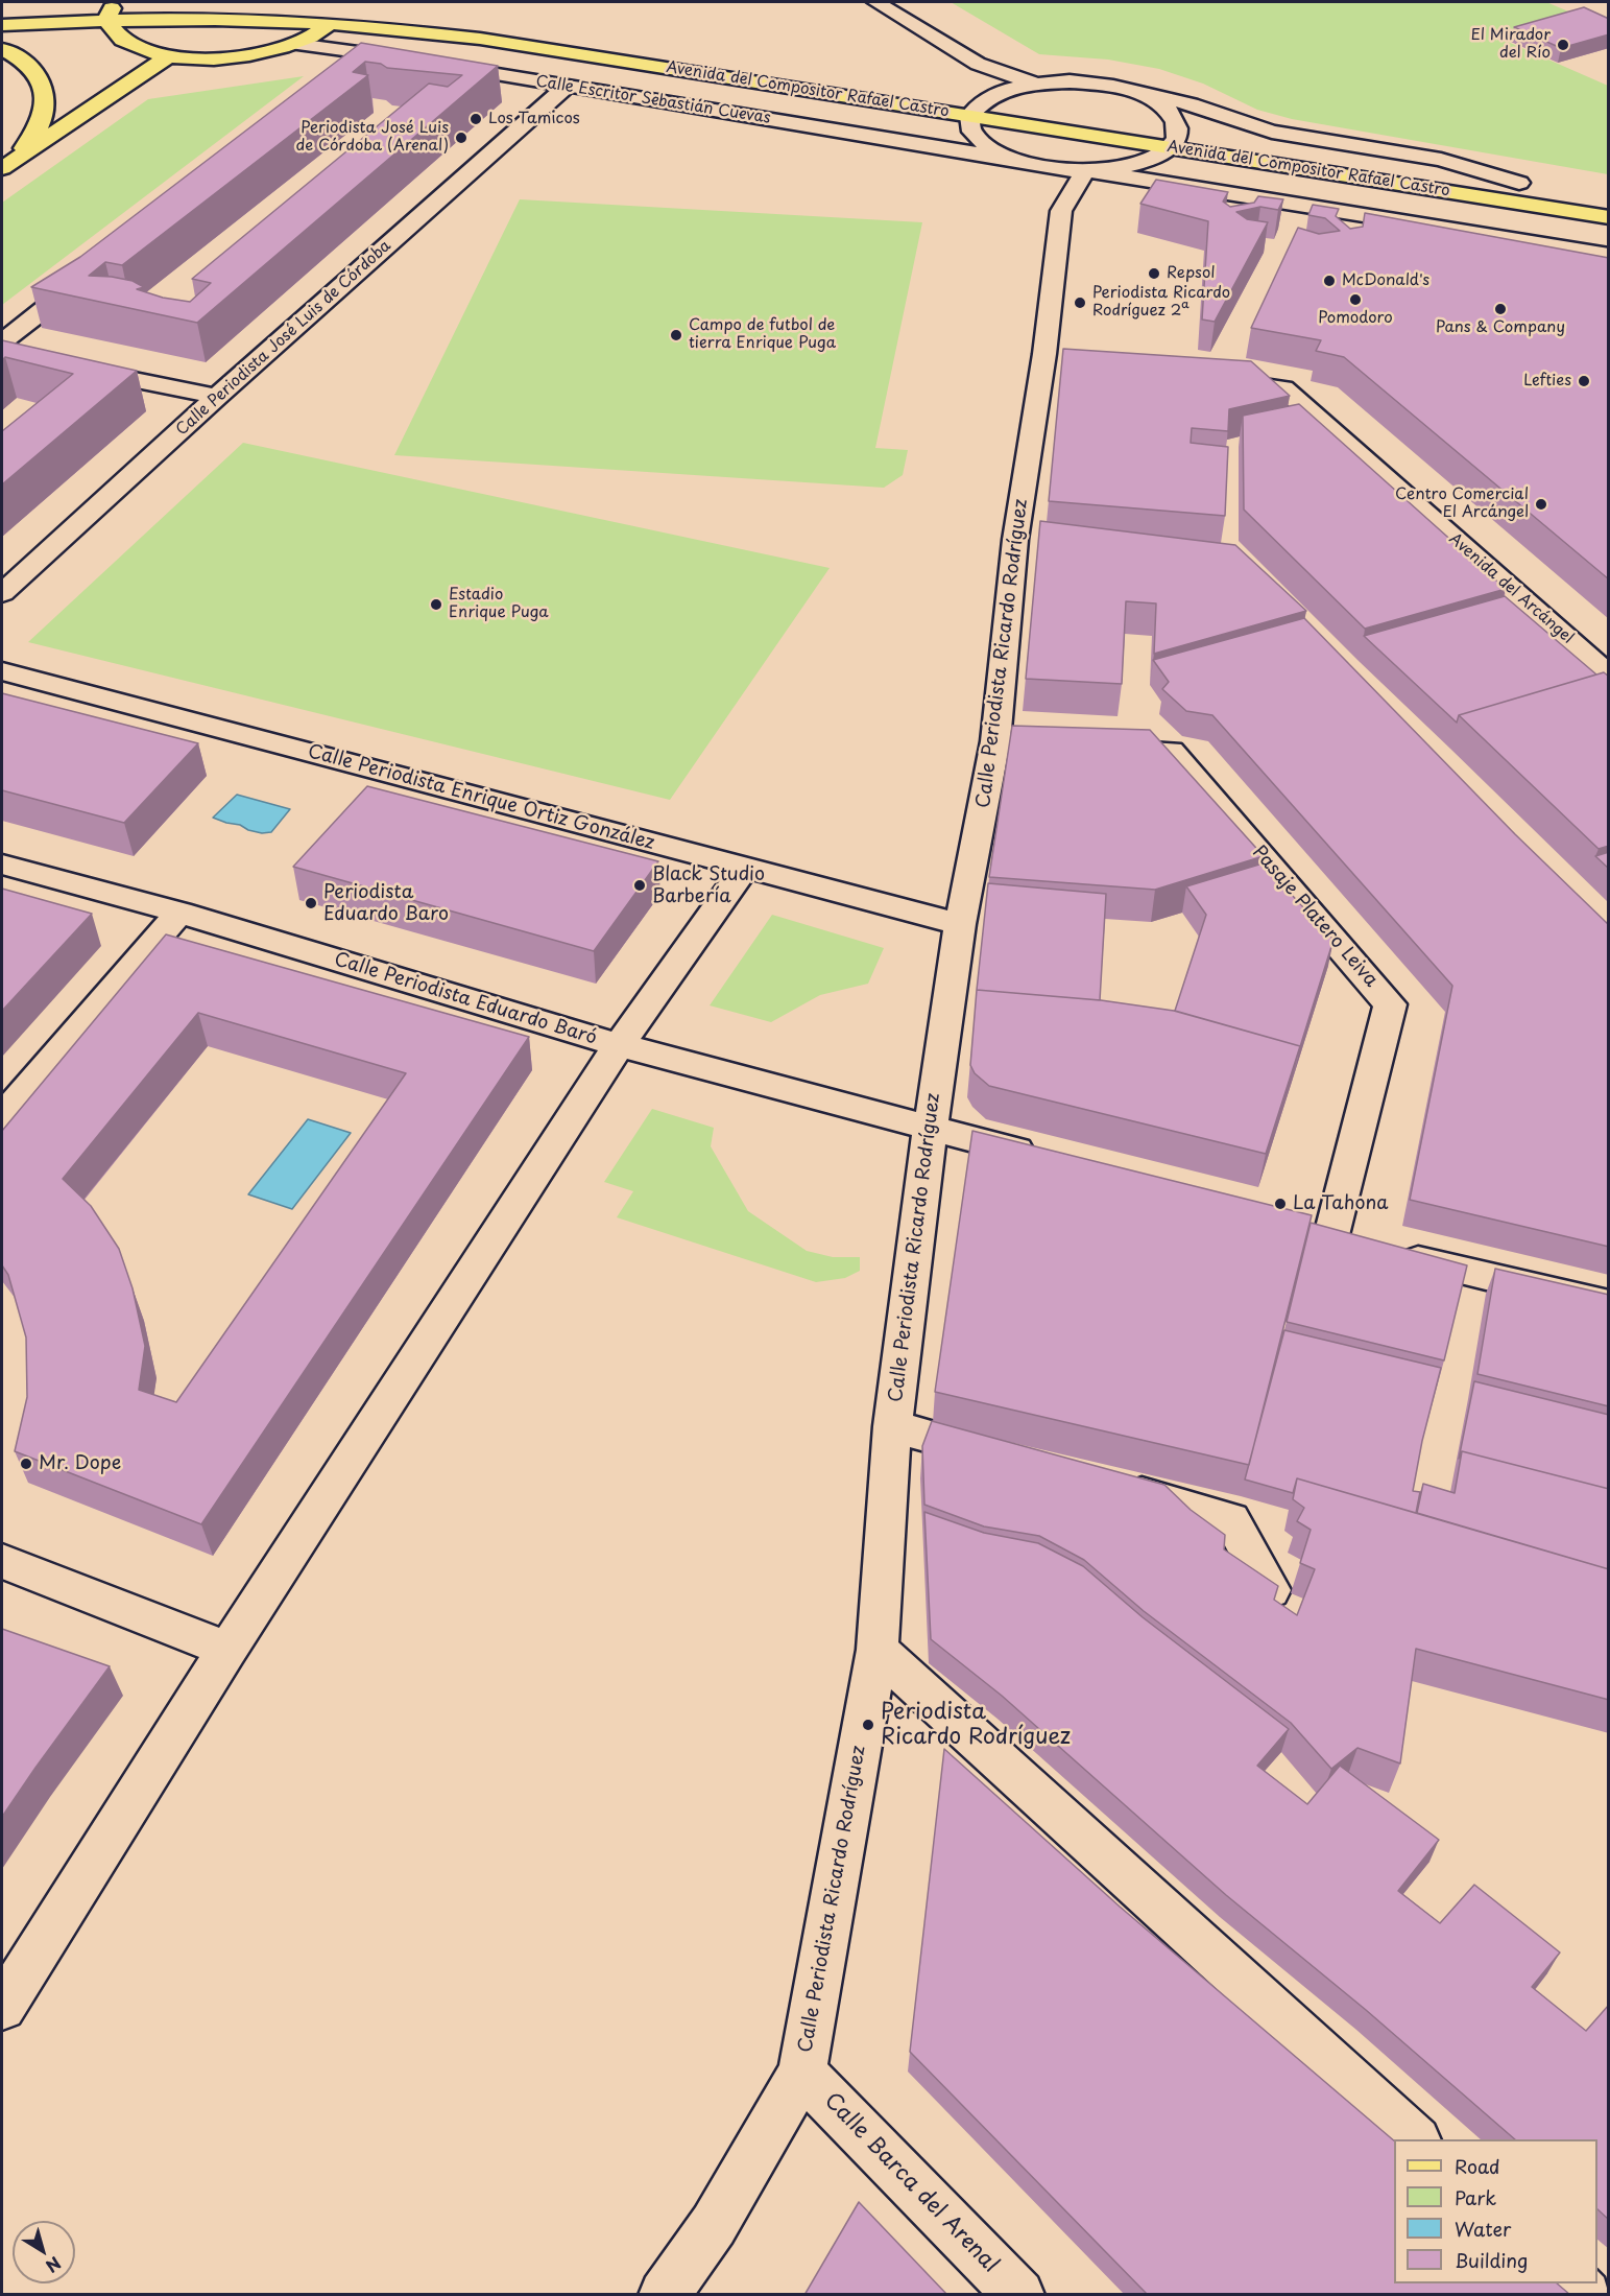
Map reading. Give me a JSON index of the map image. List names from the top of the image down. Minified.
{"streets":{"main road":["Avenida del Compositor Rafael Castro"],"street":["Calle Escritor Sebastián Cuevas","Calle Periodista José Luis de Córdoba","Avenida del Arcángel","Calle Periodista Ricardo Rodríguez","Calle Periodista Enrique Ortiz González","Pasaje Platero Leiva","Calle Periodista Eduardo Baró","Calle Barca del Arenal"]},"crossings":[["Calle Escritor Sebastián Cuevas","Calle Periodista José Luis de Córdoba"],["Calle Periodista Ricardo Rodríguez","Calle Periodista Enrique Ortiz González"],["Calle Periodista Ricardo Rodríguez","Calle Periodista Eduardo Baró"],["Calle Periodista Ricardo Rodríguez","Calle Barca del Arenal"]],"places":["El Mirador del Río","Los Tamicos","Periodista José Luis de Córdoba (Arenal)","Repsol","McDonald's","Pomodoro","Periodista Ricardo Rodríguez 2ª","Pans & Company","Campo de futbol de tierra Enrique Puga","Lefties","Centro Comercial El Arcángel","Estadio Enrique Puga","Black Studio Barbería","Periodista Eduardo Baro","La Tahona","Mr. Dope","Periodista Ricardo Rodríguez"],"legend":["Road","Park","Water","Building"],"north":"bottom right"}
